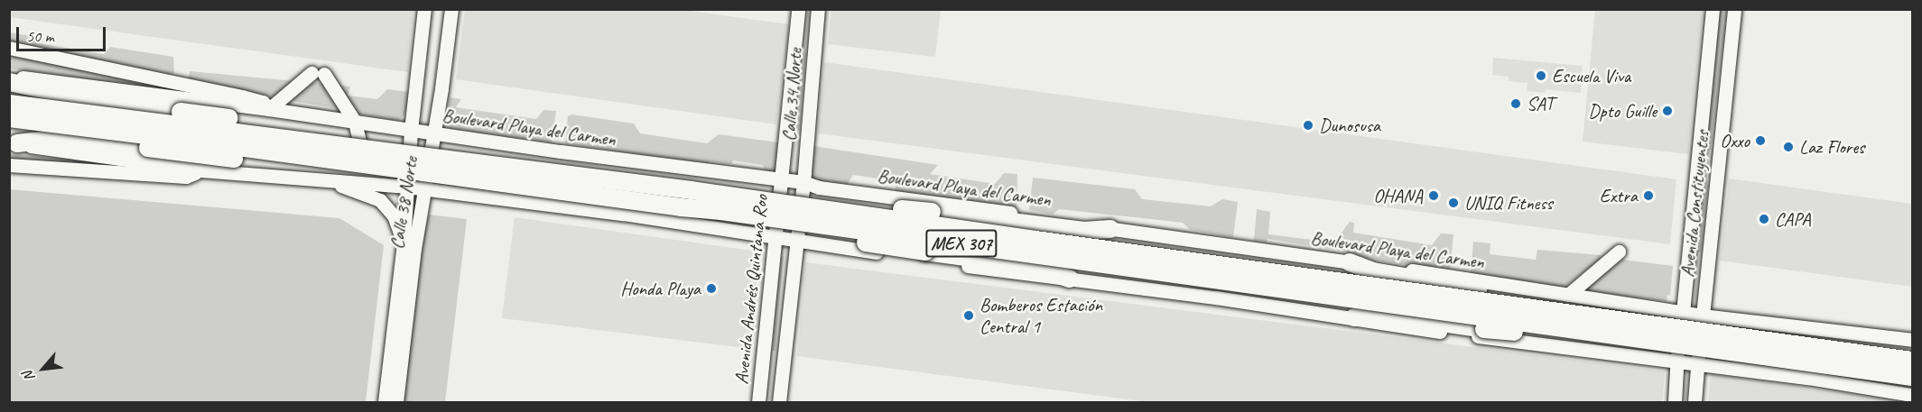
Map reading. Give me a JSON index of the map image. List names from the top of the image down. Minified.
{"streets":{"highway":["MEX 307"],"main road":["Calle 34 Norte","Boulevard Playa del Carmen","Calle 38 Norte","Avenida Constituyentes","Avenida Andrés Quintana Roo"]},"crossings":[["Calle 34 Norte","Boulevard Playa del Carmen"],["Calle 34 Norte","Avenida Andrés Quintana Roo"],["Boulevard Playa del Carmen","Calle 38 Norte"],["Boulevard Playa del Carmen","Avenida Constituyentes"],["Boulevard Playa del Carmen","Avenida Andrés Quintana Roo"]],"places":["Escuela Viva","SAT","Dpto Guille","Dunosusa","Oxxo","Laz Flores","OHANA","Extra","UNIQ Fitness","CAPA","Honda Playa","Bomberos Estación Central 1"],"scale_bar":"50 m","north":"bottom left"}
